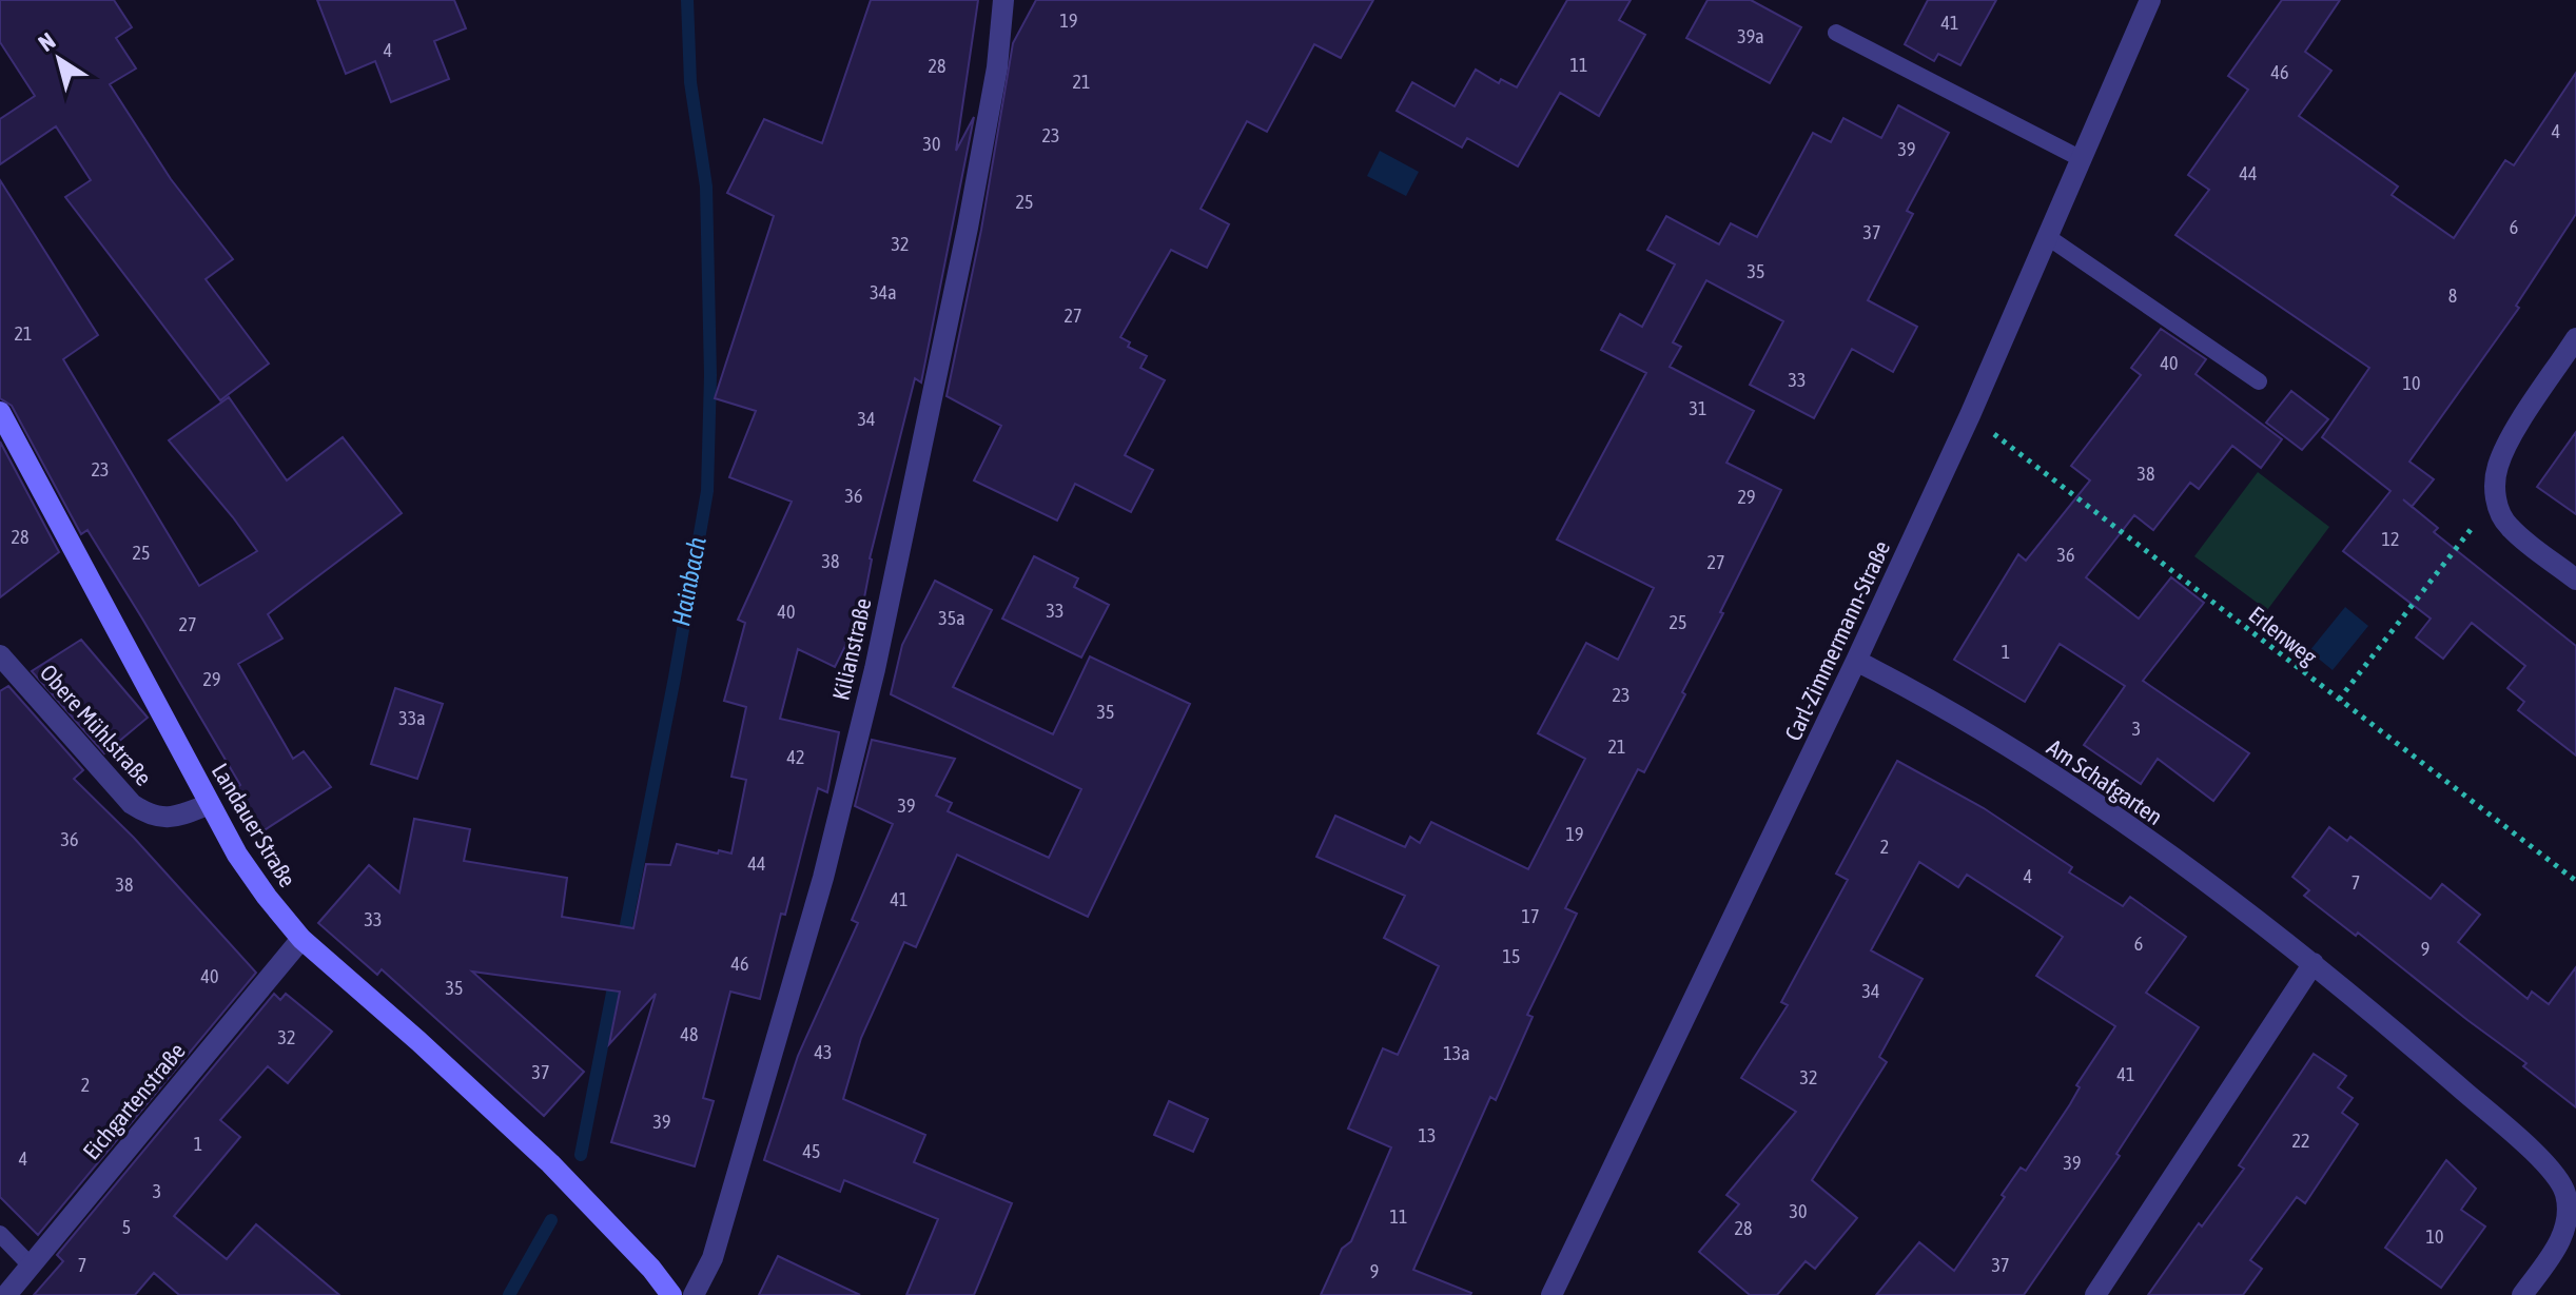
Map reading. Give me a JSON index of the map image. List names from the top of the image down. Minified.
{"streets":{"main road":["Landauer Straße"],"street":["Carl-Zimmermann-Straße","Kilianstraße","Obere Mühlstraße","Am Schafgarten","Eichgartenstraße"],"path":["Erlenweg"]},"crossings":[["Erlenweg","Carl-Zimmermann-Straße"],["Carl-Zimmermann-Straße","Am Schafgarten"],["Obere Mühlstraße","Landauer Straße"],["Landauer Straße","Eichgartenstraße"]],"water":["Hainbach"],"house_numbers":["19","41","39a","4","11","28","46","21","4","23","30","39","44","25","6","37","32","35","34a","8","27","21","40","33","10","31","34","23","38","36","29","28","12","25","36","38","27","33","40","35a","25","27","1","29","23","35","33a","3","21","42","39","19","36","2","44","4","7","38","41","17","33","6","9","15","46","40","35","34","48","32","43","13a","37","41","32","2","39","13","22","1","45","4","39","3","30","11","5","28","10","7","37","9"],"north":"top left"}
